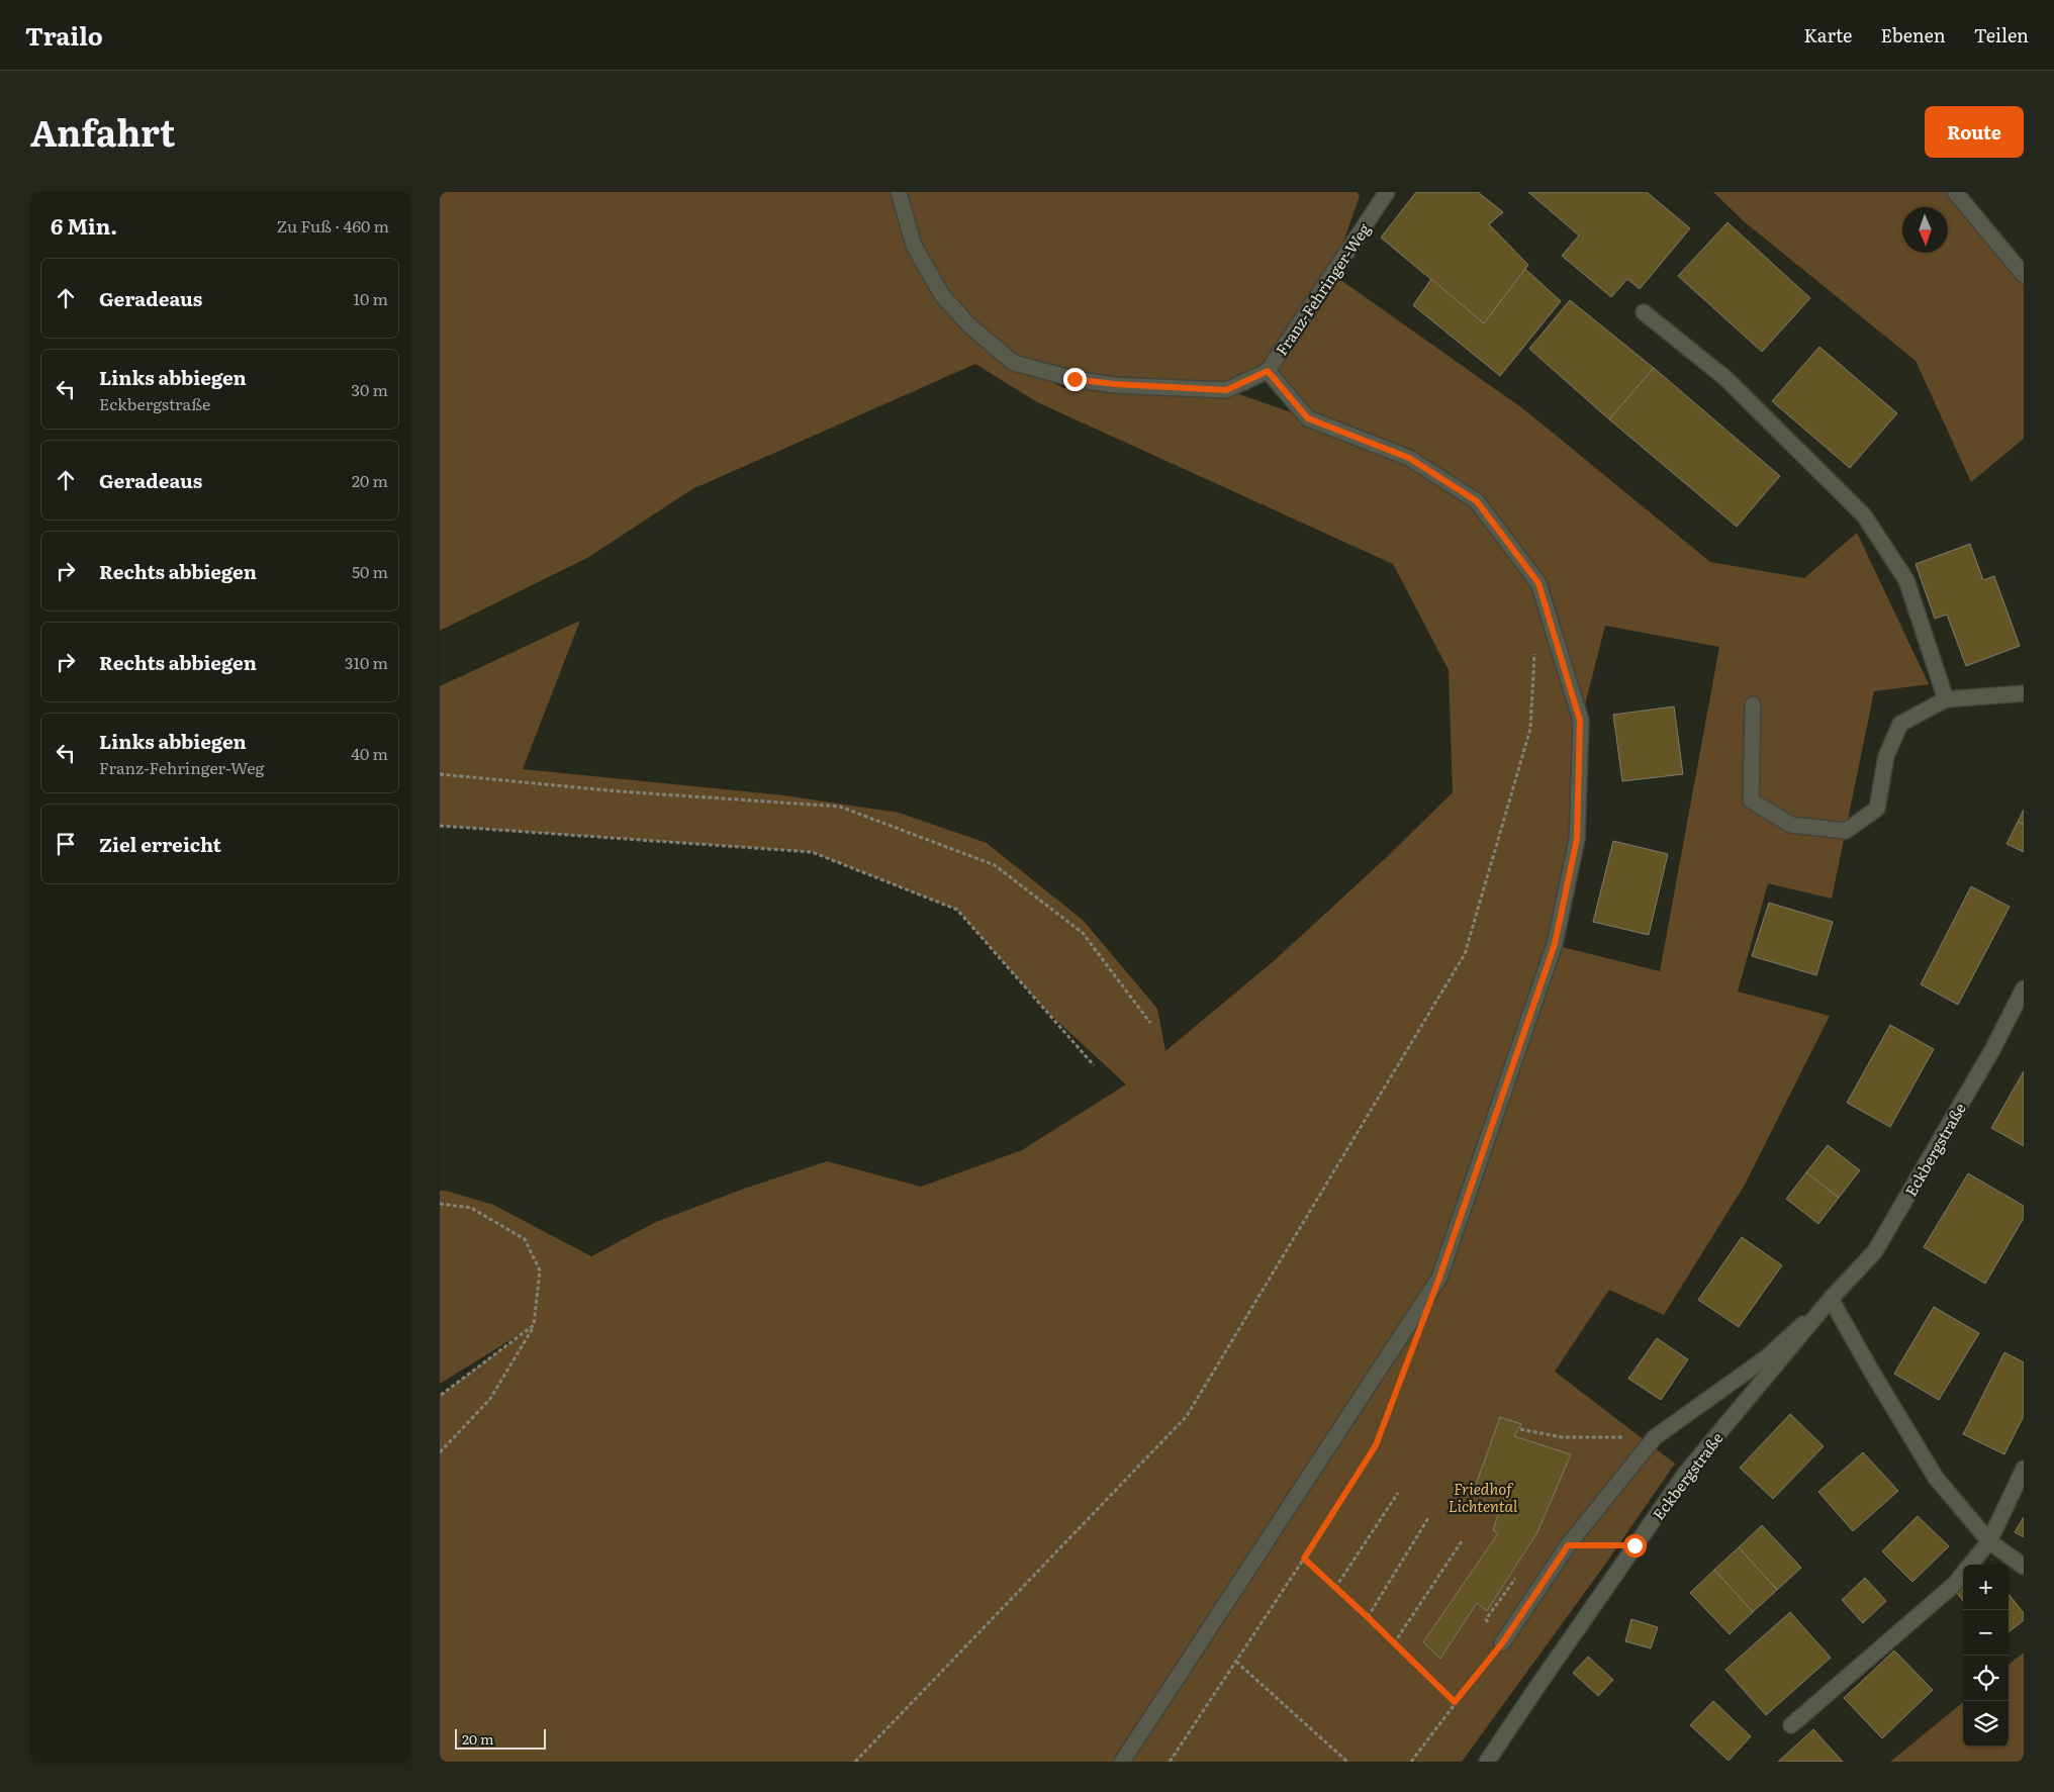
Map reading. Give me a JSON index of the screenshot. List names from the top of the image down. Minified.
{"streets":{"street":["Franz-Fehringer-Weg","Eckbergstraße"]},"parks":["Friedhof Lichtental"],"scale_bar":"20 m","north":"bottom","page":{"header":"Trailo","nav":["Karte","Ebenen","Teilen"],"title":"Anfahrt","buttons":"Route","heading":["6 Min.","Zu Fuß · 460 m"],"list":[["Geradeaus","10 m"],["Links abbiegen","Eckbergstraße","30 m"],["Geradeaus","20 m"],["Rechts abbiegen","50 m"],["Rechts abbiegen","310 m"],["Links abbiegen","Franz-Fehringer-Weg","40 m"],"Ziel erreicht"],"map_buttons":["+","−"],"scale":"20 m"}}
